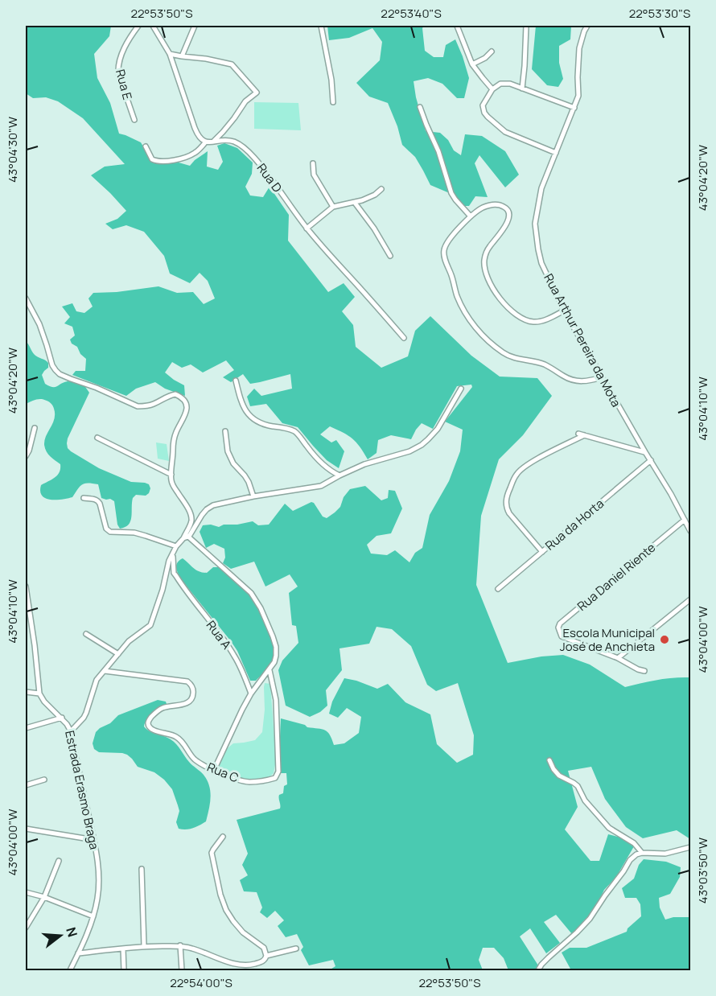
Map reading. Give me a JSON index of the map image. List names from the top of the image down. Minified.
{"streets":{"street":["Rua E","Rua D","Rua Arthur Pereira da Mota","Rua da Horta","Rua Daniel Riente","Rua A","Rua C","Estrada Erasmo Braga"]},"crossings":[["Rua Arthur Pereira da Mota","Rua da Horta"],["Rua Arthur Pereira da Mota","Rua Daniel Riente"]],"places":["Escola Municipal José de Anchieta"],"north":"right","coordinates":["22°53'50\"S","22°53'40\"S","22°53'30\"S","43°04'30\"W","43°04'20\"W","43°04'10\"W","43°04'00\"W","43°03'50\"W","22°54'00\"S"]}
